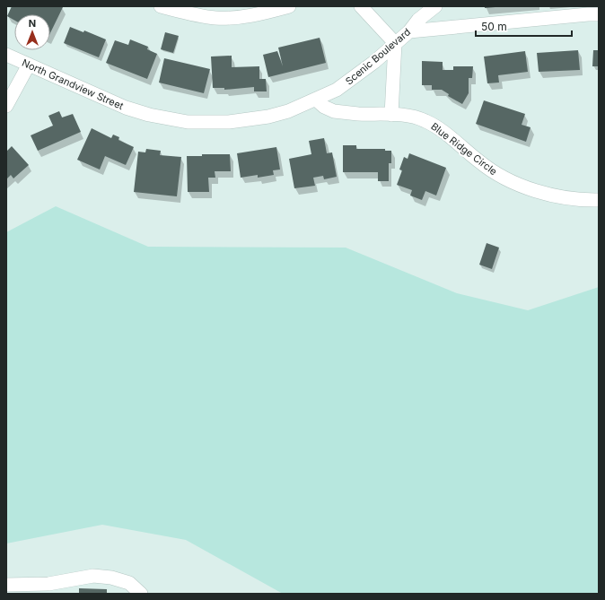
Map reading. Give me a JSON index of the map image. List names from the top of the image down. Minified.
{"streets":{"street":["Scenic Boulevard","North Grandview Street","Blue Ridge Circle"]},"crossings":[["Scenic Boulevard","North Grandview Street"]],"scale_bar":"50 m","north":"top"}
